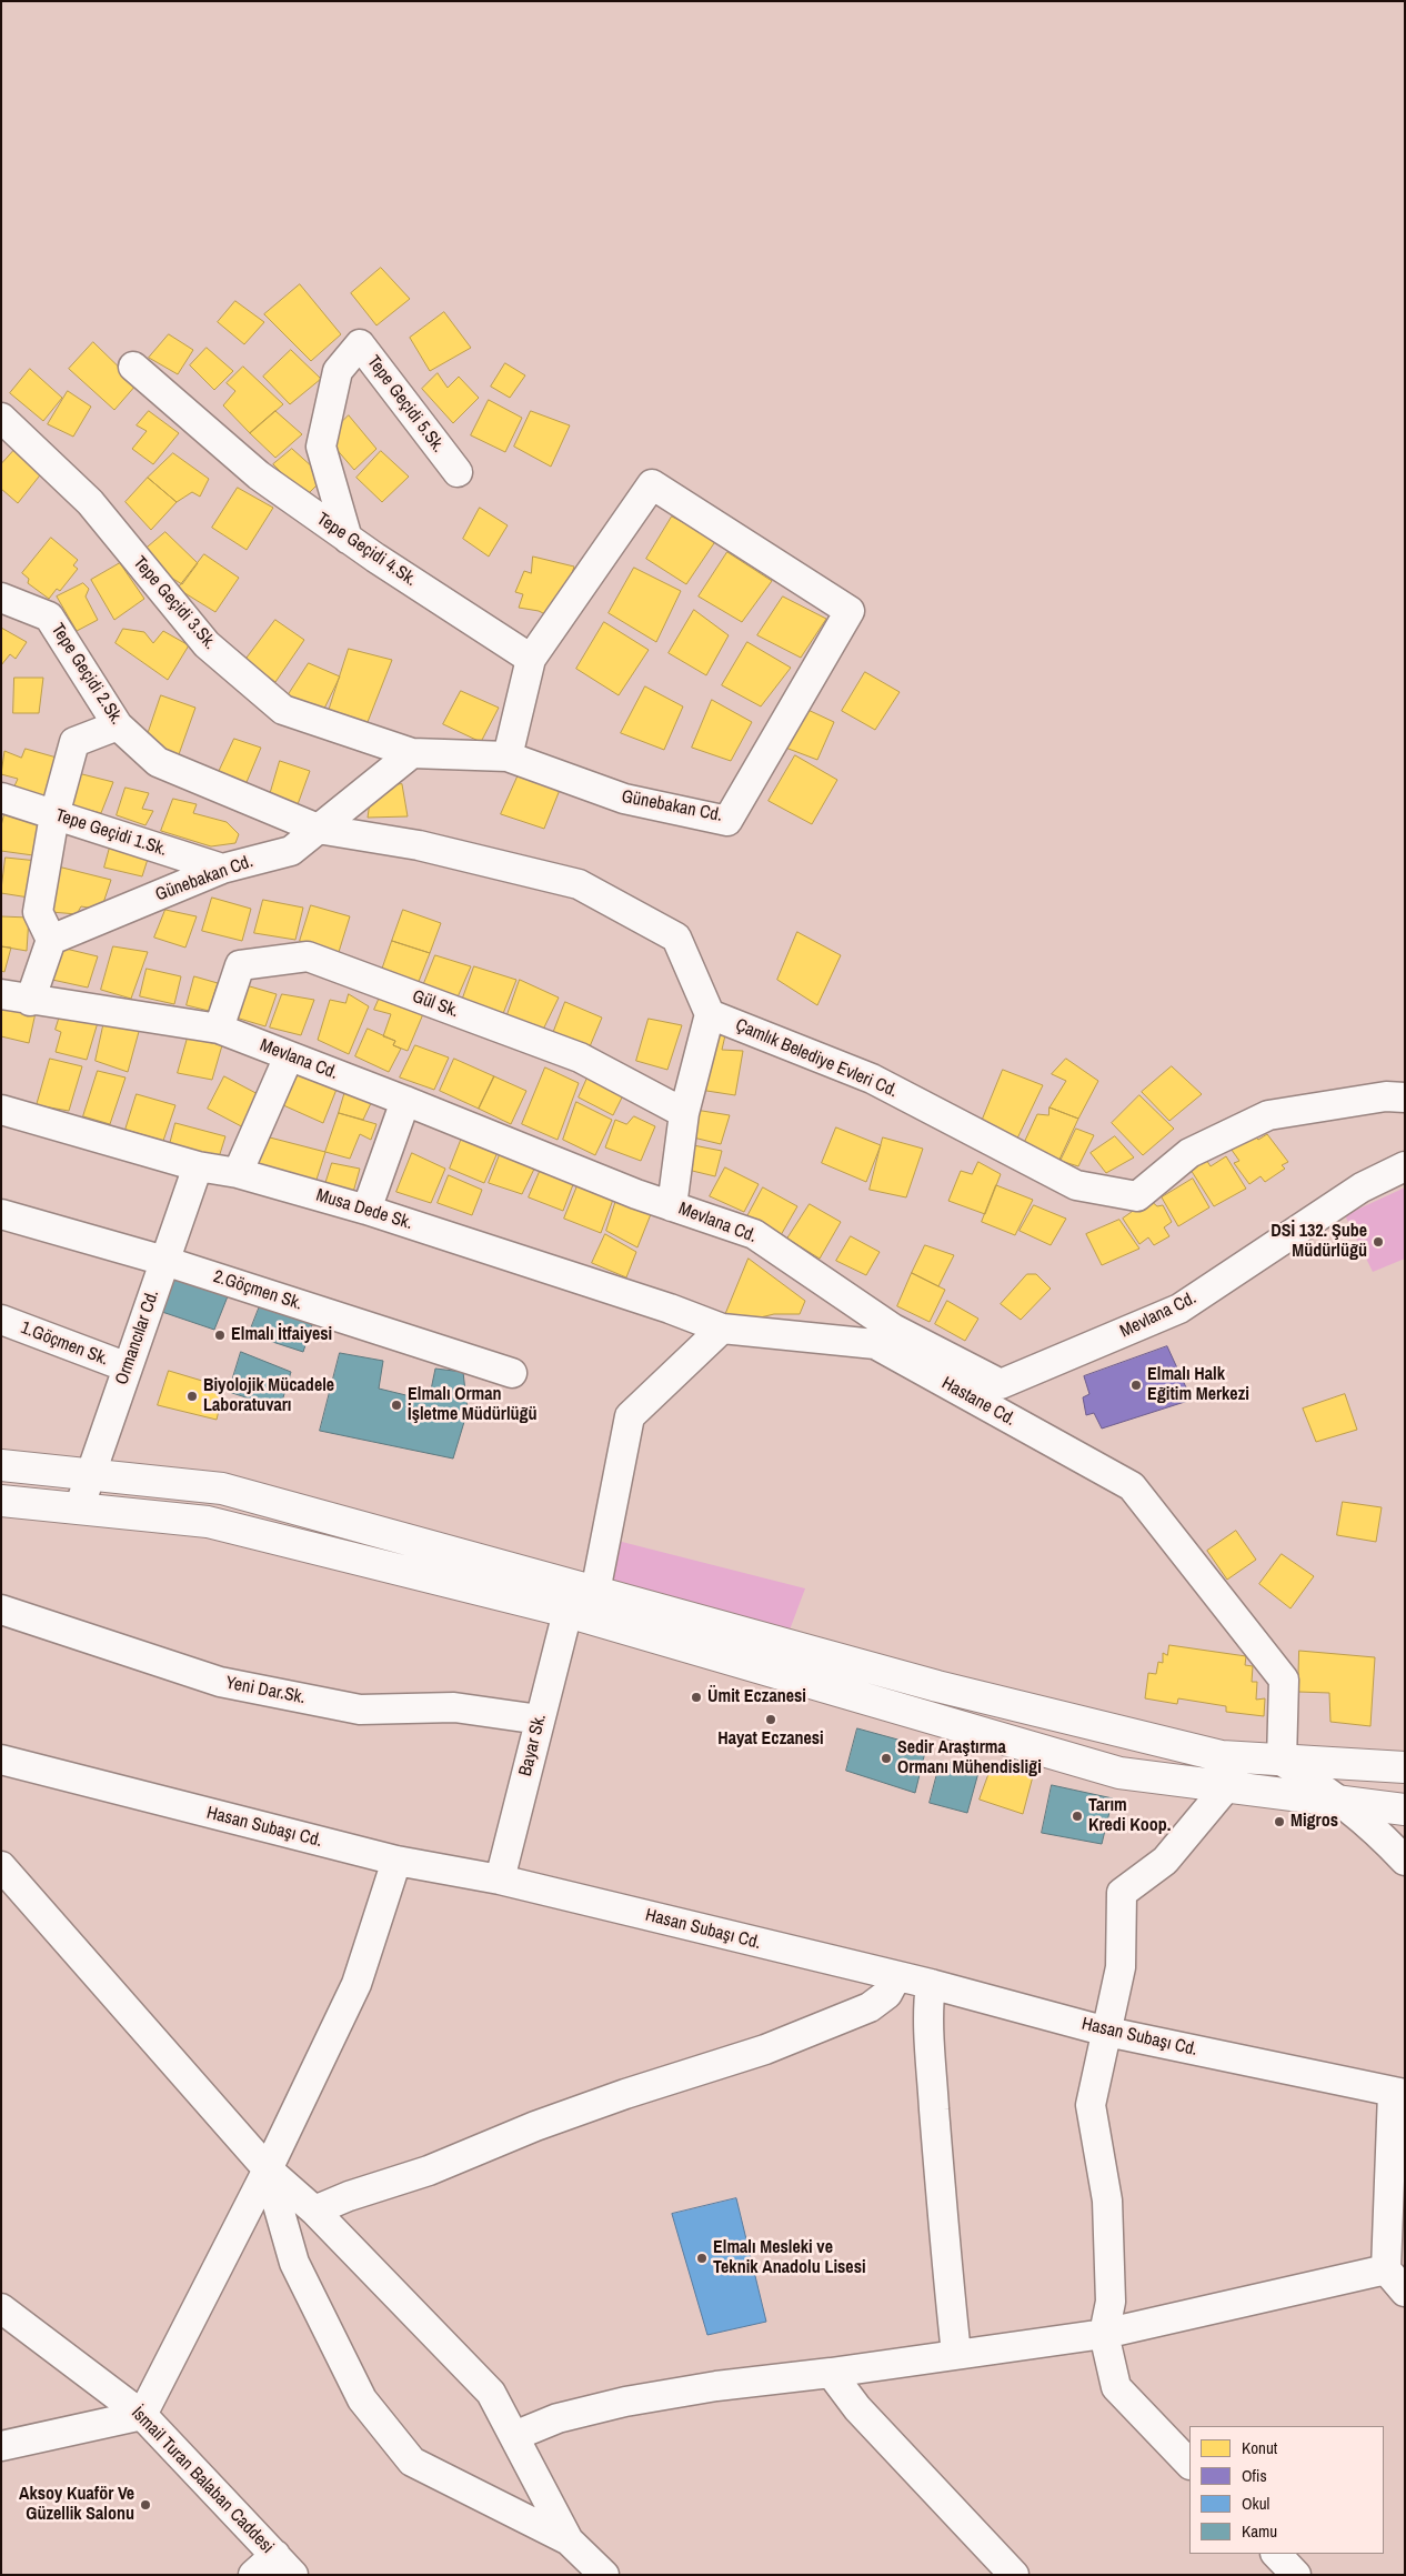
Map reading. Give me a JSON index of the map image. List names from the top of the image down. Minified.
{"streets":{"street":["Tepe Geçidi 5.Sk.","Tepe Geçidi 4.Sk.","Tepe Geçidi 3.Sk.","Tepe Geçidi 2.Sk.","Günebakan Cd.","Tepe Geçidi 1.Sk.","Gül Sk.","Çamlık Belediye Evleri Cd.","Mevlana Cd.","Musa Dede Sk.","2.Göçmen Sk.","Ormancılar Cd.","1.Göçmen Sk.","Hastane Cd.","Yeni Dar.Sk.","Bayar Sk.","Hasan Subaşı Cd.","İsmail Turan Balaban Caddesi"]},"crossings":[["Tepe Geçidi 5.Sk.","Tepe Geçidi 4.Sk."],["Tepe Geçidi 4.Sk.","Günebakan Cd."],["Tepe Geçidi 3.Sk.","Günebakan Cd."],["Tepe Geçidi 2.Sk.","Günebakan Cd."],["Günebakan Cd.","Tepe Geçidi 1.Sk."],["Gül Sk.","Mevlana Cd."],["Mevlana Cd.","Hastane Cd."],["Musa Dede Sk.","Ormancılar Cd."],["Musa Dede Sk.","Hastane Cd."],["2.Göçmen Sk.","Ormancılar Cd."],["Ormancılar Cd.","1.Göçmen Sk."],["Yeni Dar.Sk.","Bayar Sk."],["Bayar Sk.","Hasan Subaşı Cd."]],"places":["DSİ 132. Şube Müdürlüğü","Elmalı İtfaiyesi","Elmalı Halk Eğitim Merkezi","Biyolojik Mücadele Laboratuvarı","Elmalı Orman İşletme Müdürlüğü","Ümit Eczanesi","Hayat Eczanesi","Sedir Araştırma Ormanı Mühendisliği","Tarım Kredi Koop.","Migros","Elmalı Mesleki ve Teknik Anadolu Lisesi","Aksoy Kuaför Ve Güzellik Salonu"],"legend":["Konut","Ofis","Okul","Kamu"]}
